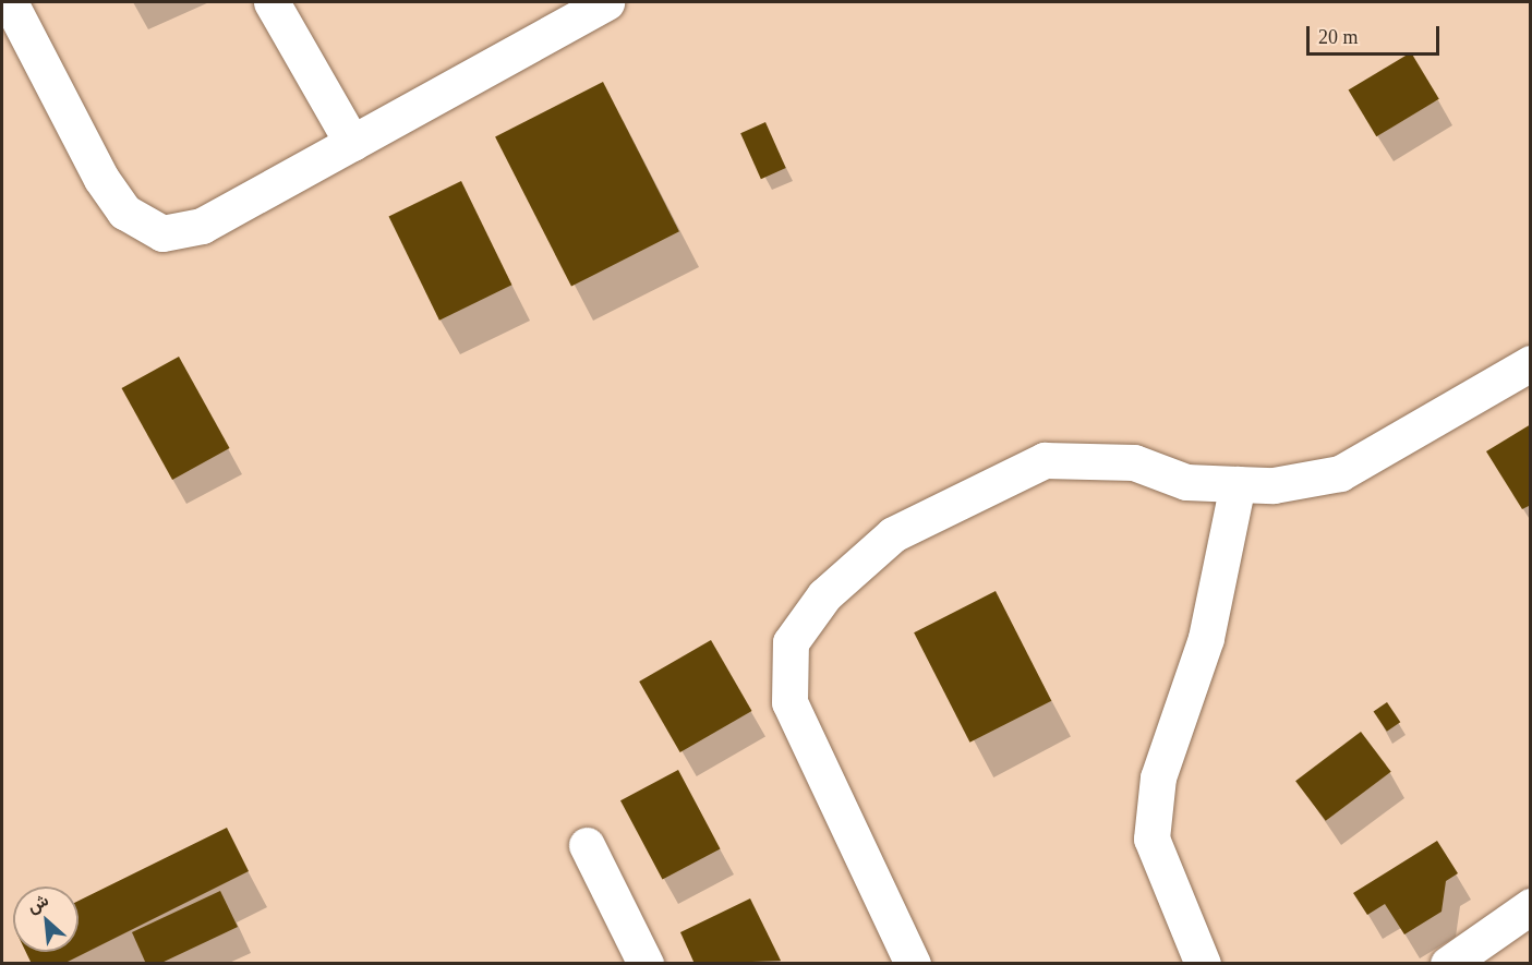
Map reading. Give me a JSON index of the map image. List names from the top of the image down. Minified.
{"scale_bar":"20 m","north":"top left"}
